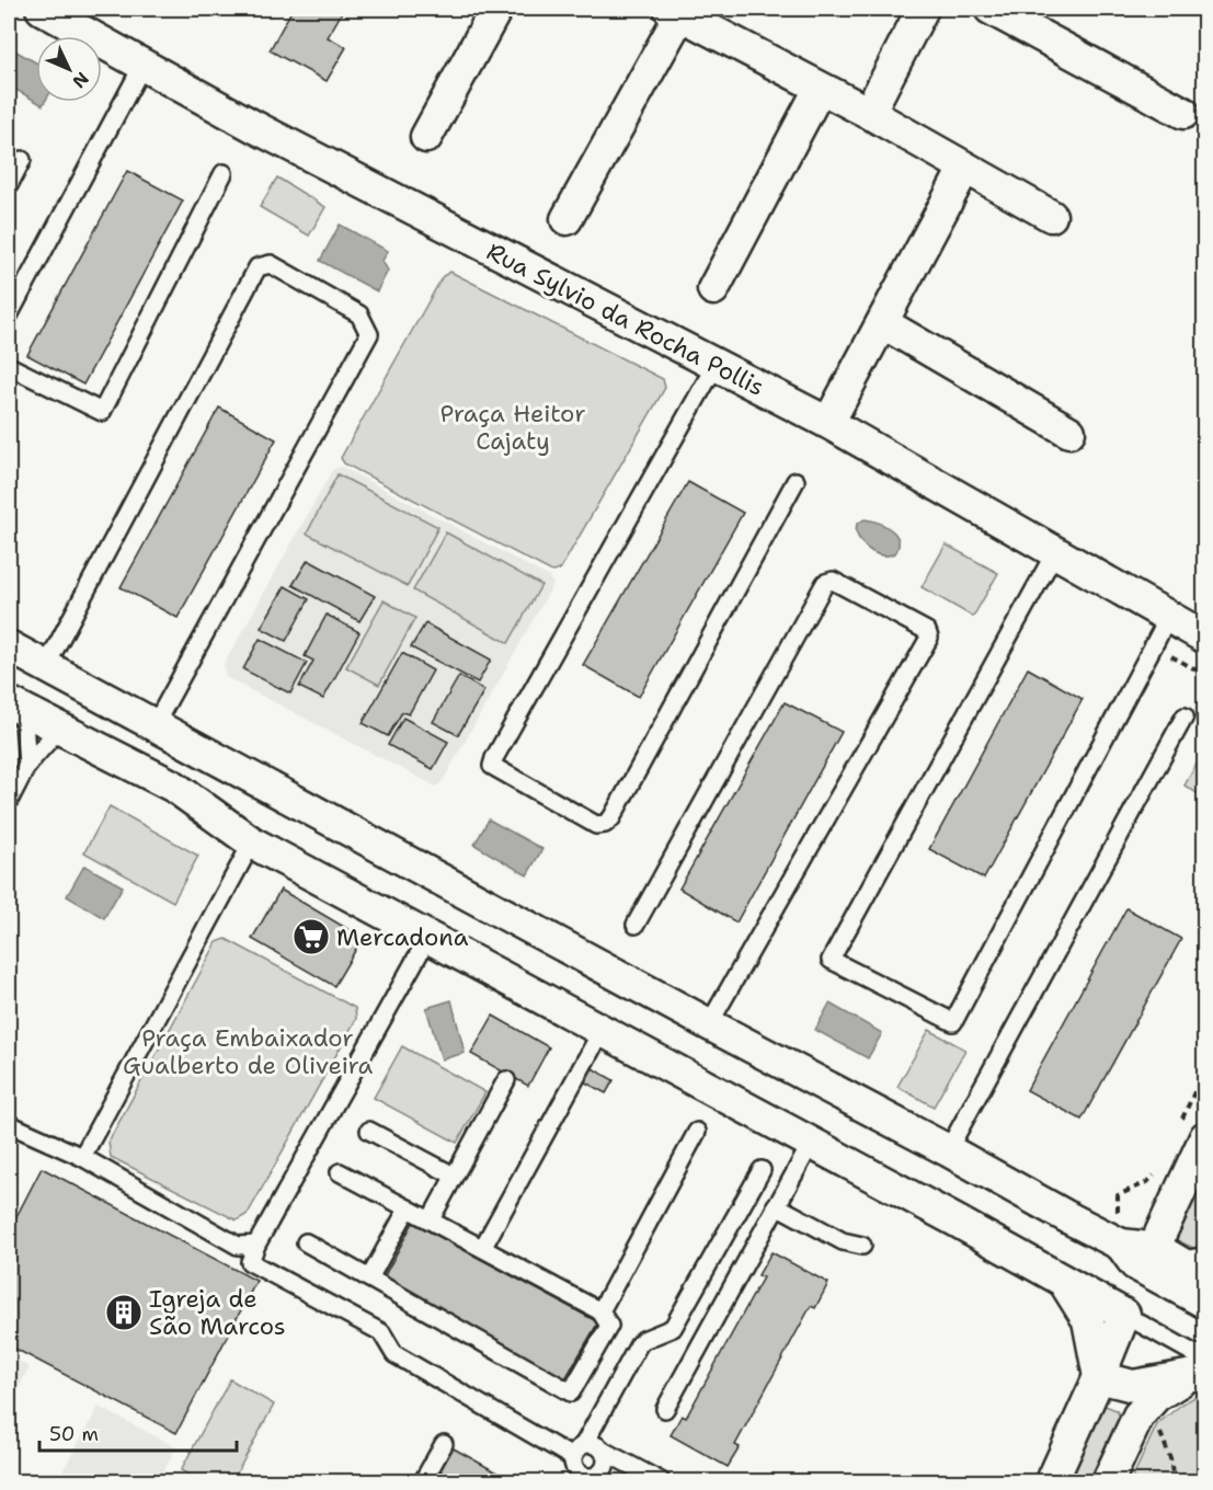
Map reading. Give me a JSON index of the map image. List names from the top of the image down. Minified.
{"streets":{"street":["Rua Sylvio da Rocha Pollis"]},"parks":["Praça Heitor Cajaty","Praça Embaixador Gualberto de Oliveira"],"places":{"supermarket":["Mercadona"],"building":["Igreja de São Marcos"]},"scale_bar":"50 m","north":"bottom right"}
